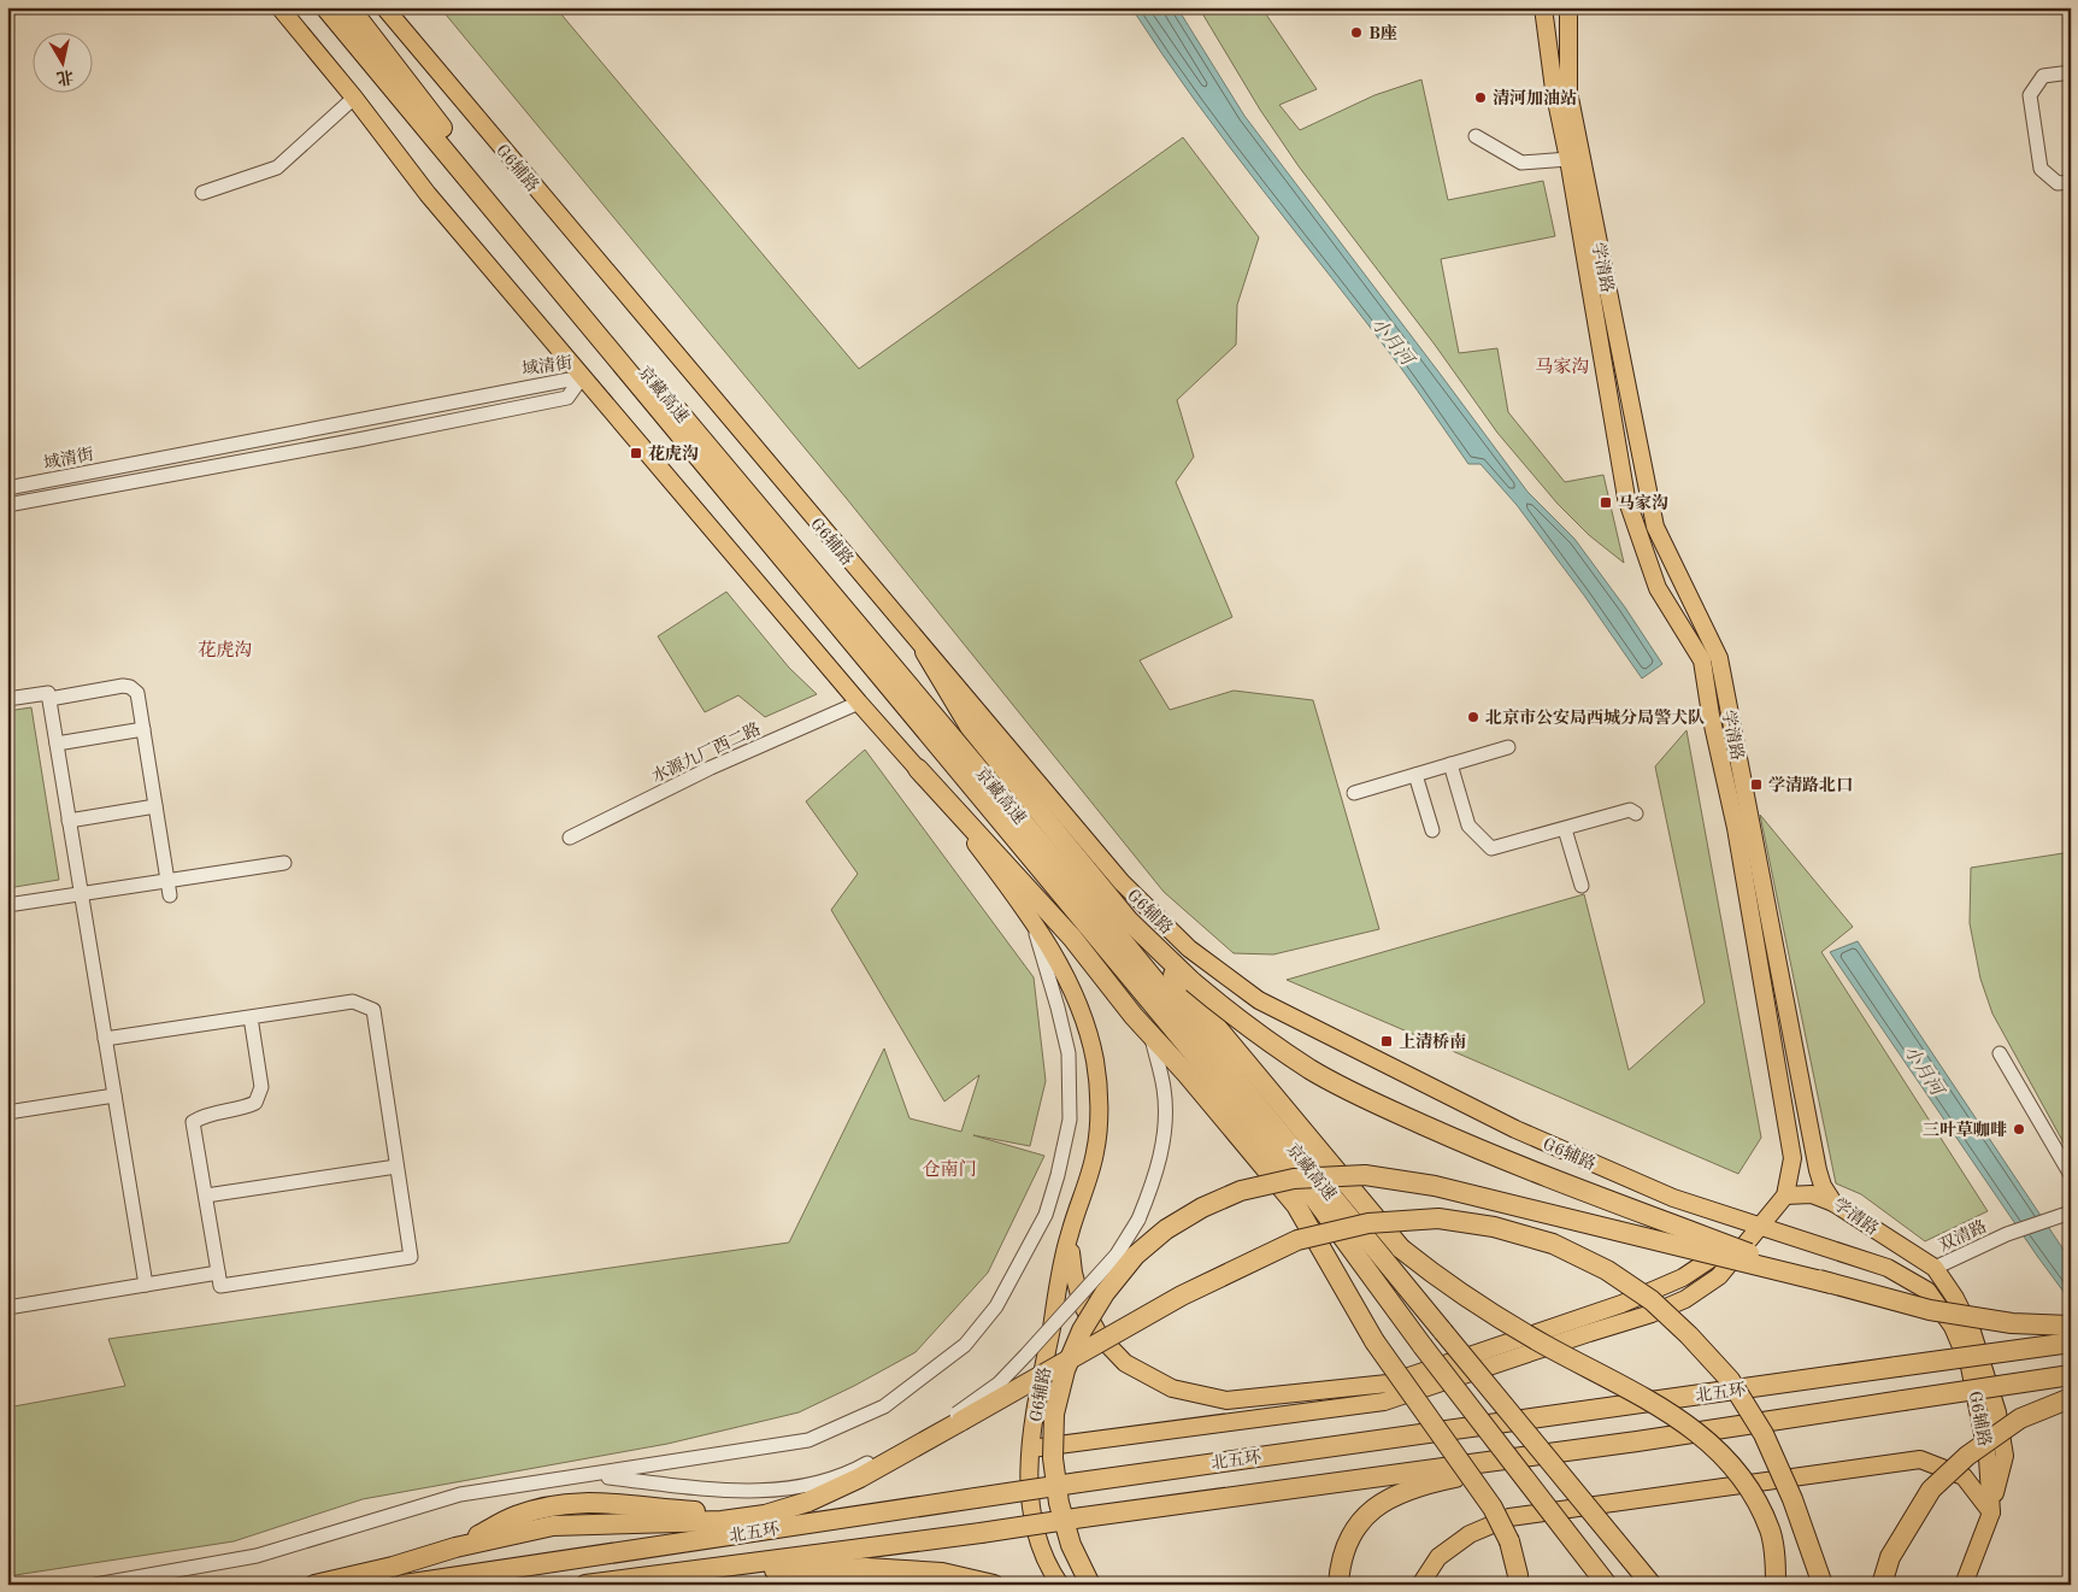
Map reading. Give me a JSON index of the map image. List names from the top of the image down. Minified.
{"streets":{"highway":["京藏高速","北五环"],"main road":["G6辅路","学清路"],"street":["域清街","水源九厂西二路","双清路"]},"crossings":[["G6辅路","学清路"],["G6辅路","域清街"],["G6辅路","水源九厂西二路"],["学清路","双清路"]],"districts":["马家沟","花虎沟","仓南门"],"water":["小月河"],"places":{"other":["B座","清河加油站","北京市公安局西城分局警犬队","三叶草咖啡"],"transit":["花虎沟","马家沟","学清路北口","上清桥南"]},"north":"bottom"}
